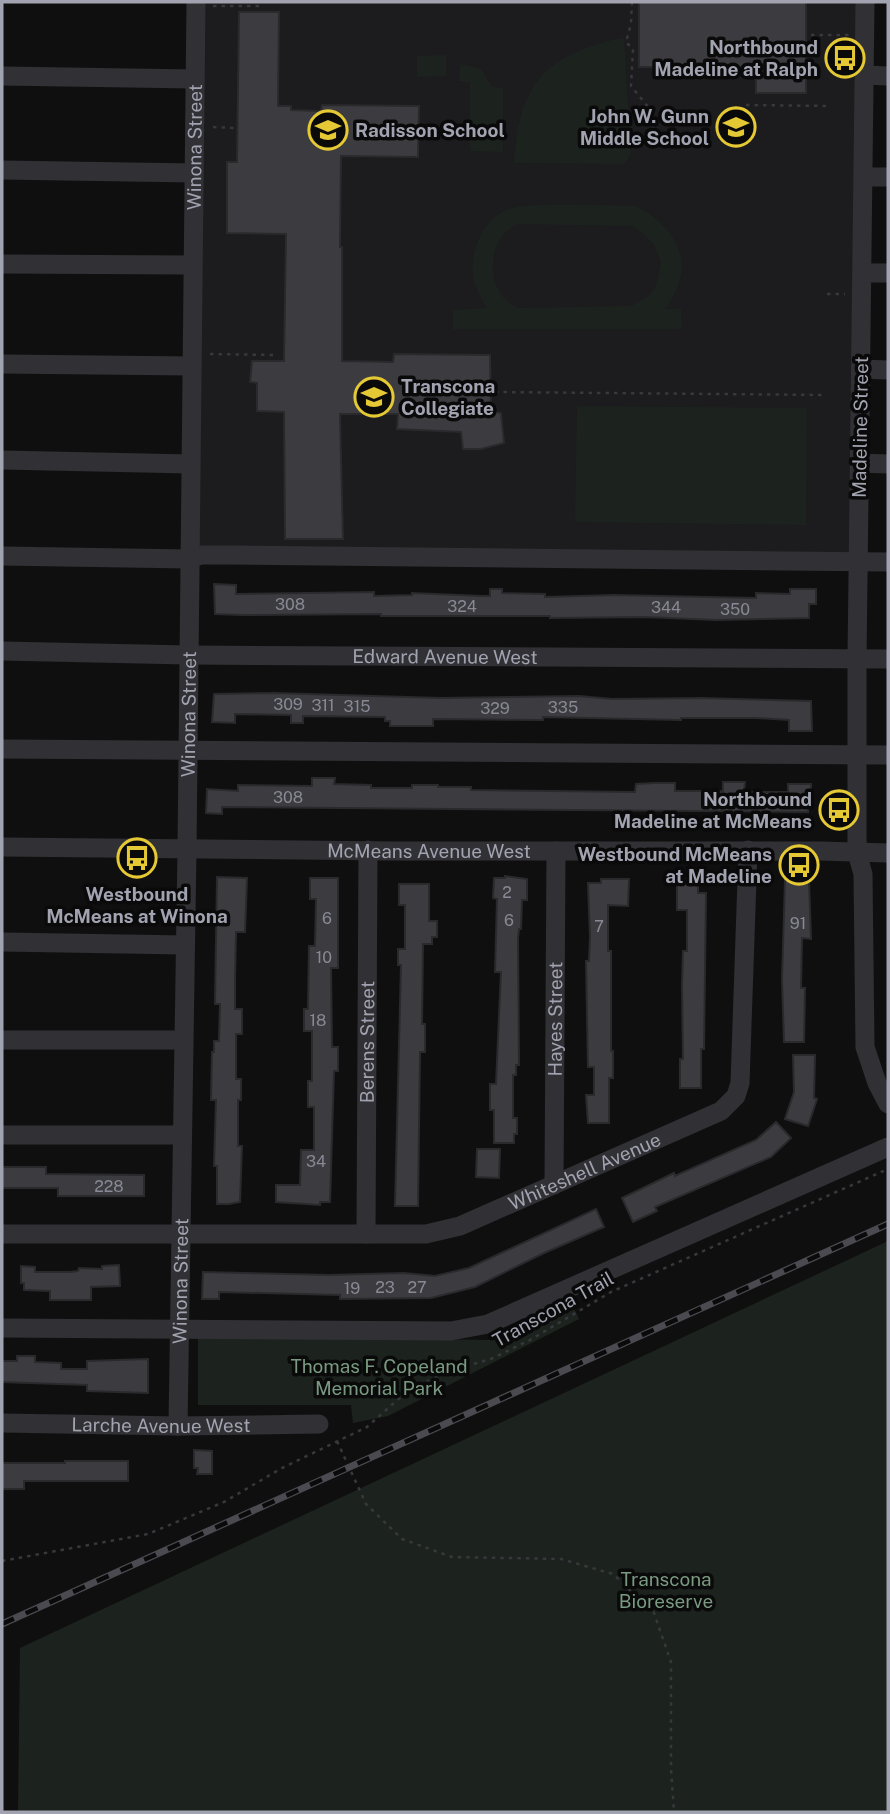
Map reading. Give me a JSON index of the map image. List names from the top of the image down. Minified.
{"streets":{"street":["Winona Street","Madeline Street","Edward Avenue West","McMeans Avenue West","Hayes Street","Berens Street","Whiteshell Avenue","Larche Avenue West"],"path":["Transcona Trail"]},"crossings":[["Winona Street","Edward Avenue West"],["Winona Street","McMeans Avenue West"],["Winona Street","Whiteshell Avenue"],["Winona Street","Larche Avenue West"],["Madeline Street","Edward Avenue West"],["Madeline Street","McMeans Avenue West"],["McMeans Avenue West","Hayes Street"],["McMeans Avenue West","Berens Street"],["McMeans Avenue West","Whiteshell Avenue"],["Hayes Street","Whiteshell Avenue"],["Berens Street","Whiteshell Avenue"]],"parks":["Thomas F. Copeland Memorial Park","Transcona Bioreserve"],"places":{"bus stop":["Northbound Madeline at Ralph","Northbound Madeline at McMeans","Westbound McMeans at Winona","Westbound McMeans at Madeline"],"school or university":["John W. Gunn Middle School","Radisson School","Transcona Collegiate"]},"house_numbers":["308","324","344","350","309","311","315","335","329","308","2","6","6","91","7","10","18","34","228","23","27","19"]}
